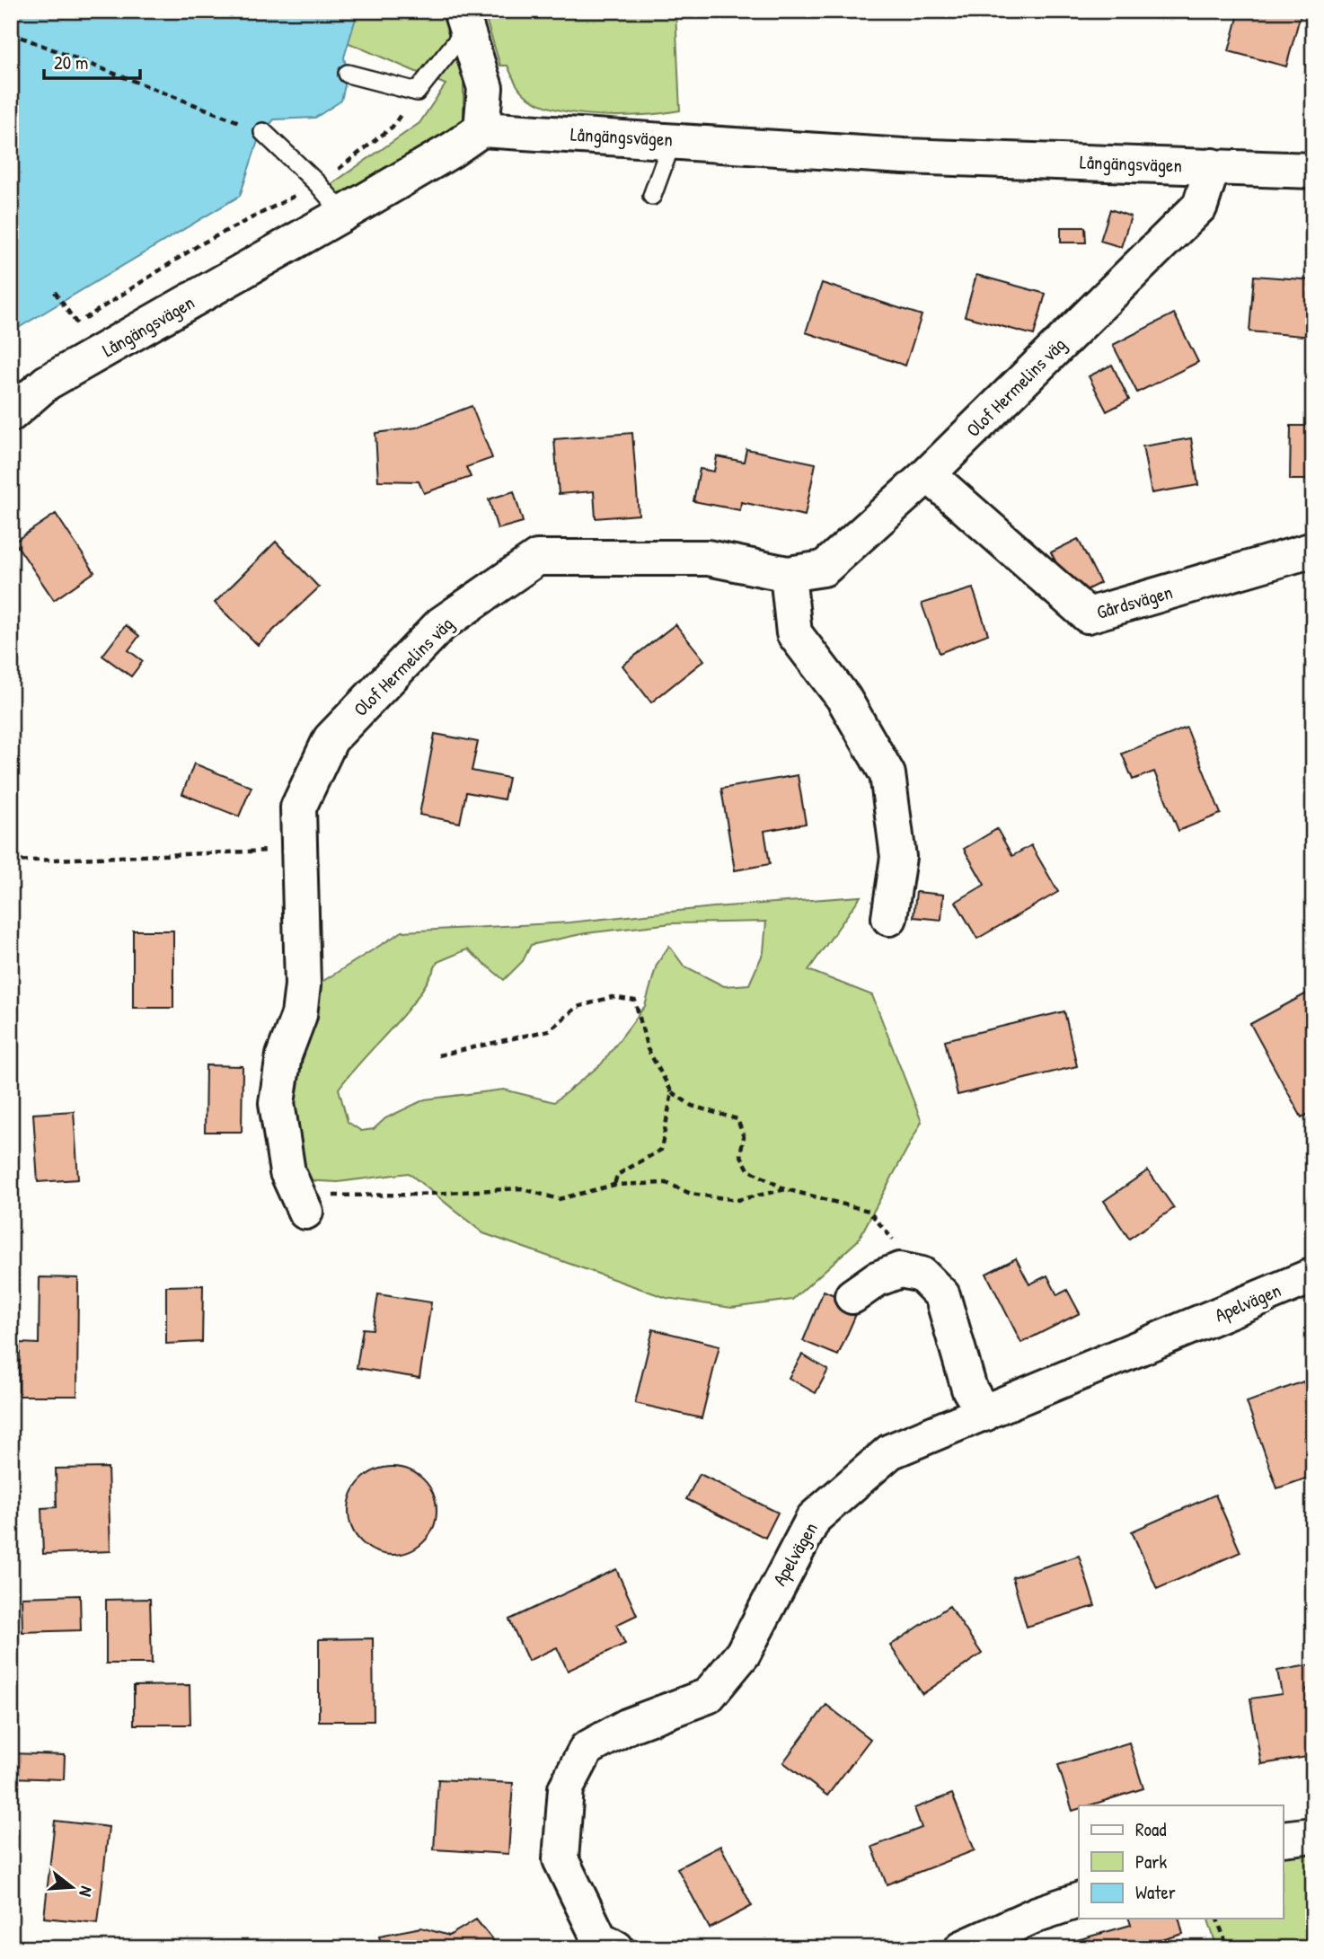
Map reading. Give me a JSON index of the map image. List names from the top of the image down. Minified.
{"streets":{"street":["Långängsvägen","Olof Hermelins väg","Gårdsvägen","Apelvägen"]},"crossings":[["Långängsvägen","Olof Hermelins väg"],["Olof Hermelins väg","Gårdsvägen"]],"legend":["Road","Park","Water"],"scale_bar":"20 m","north":"right"}
